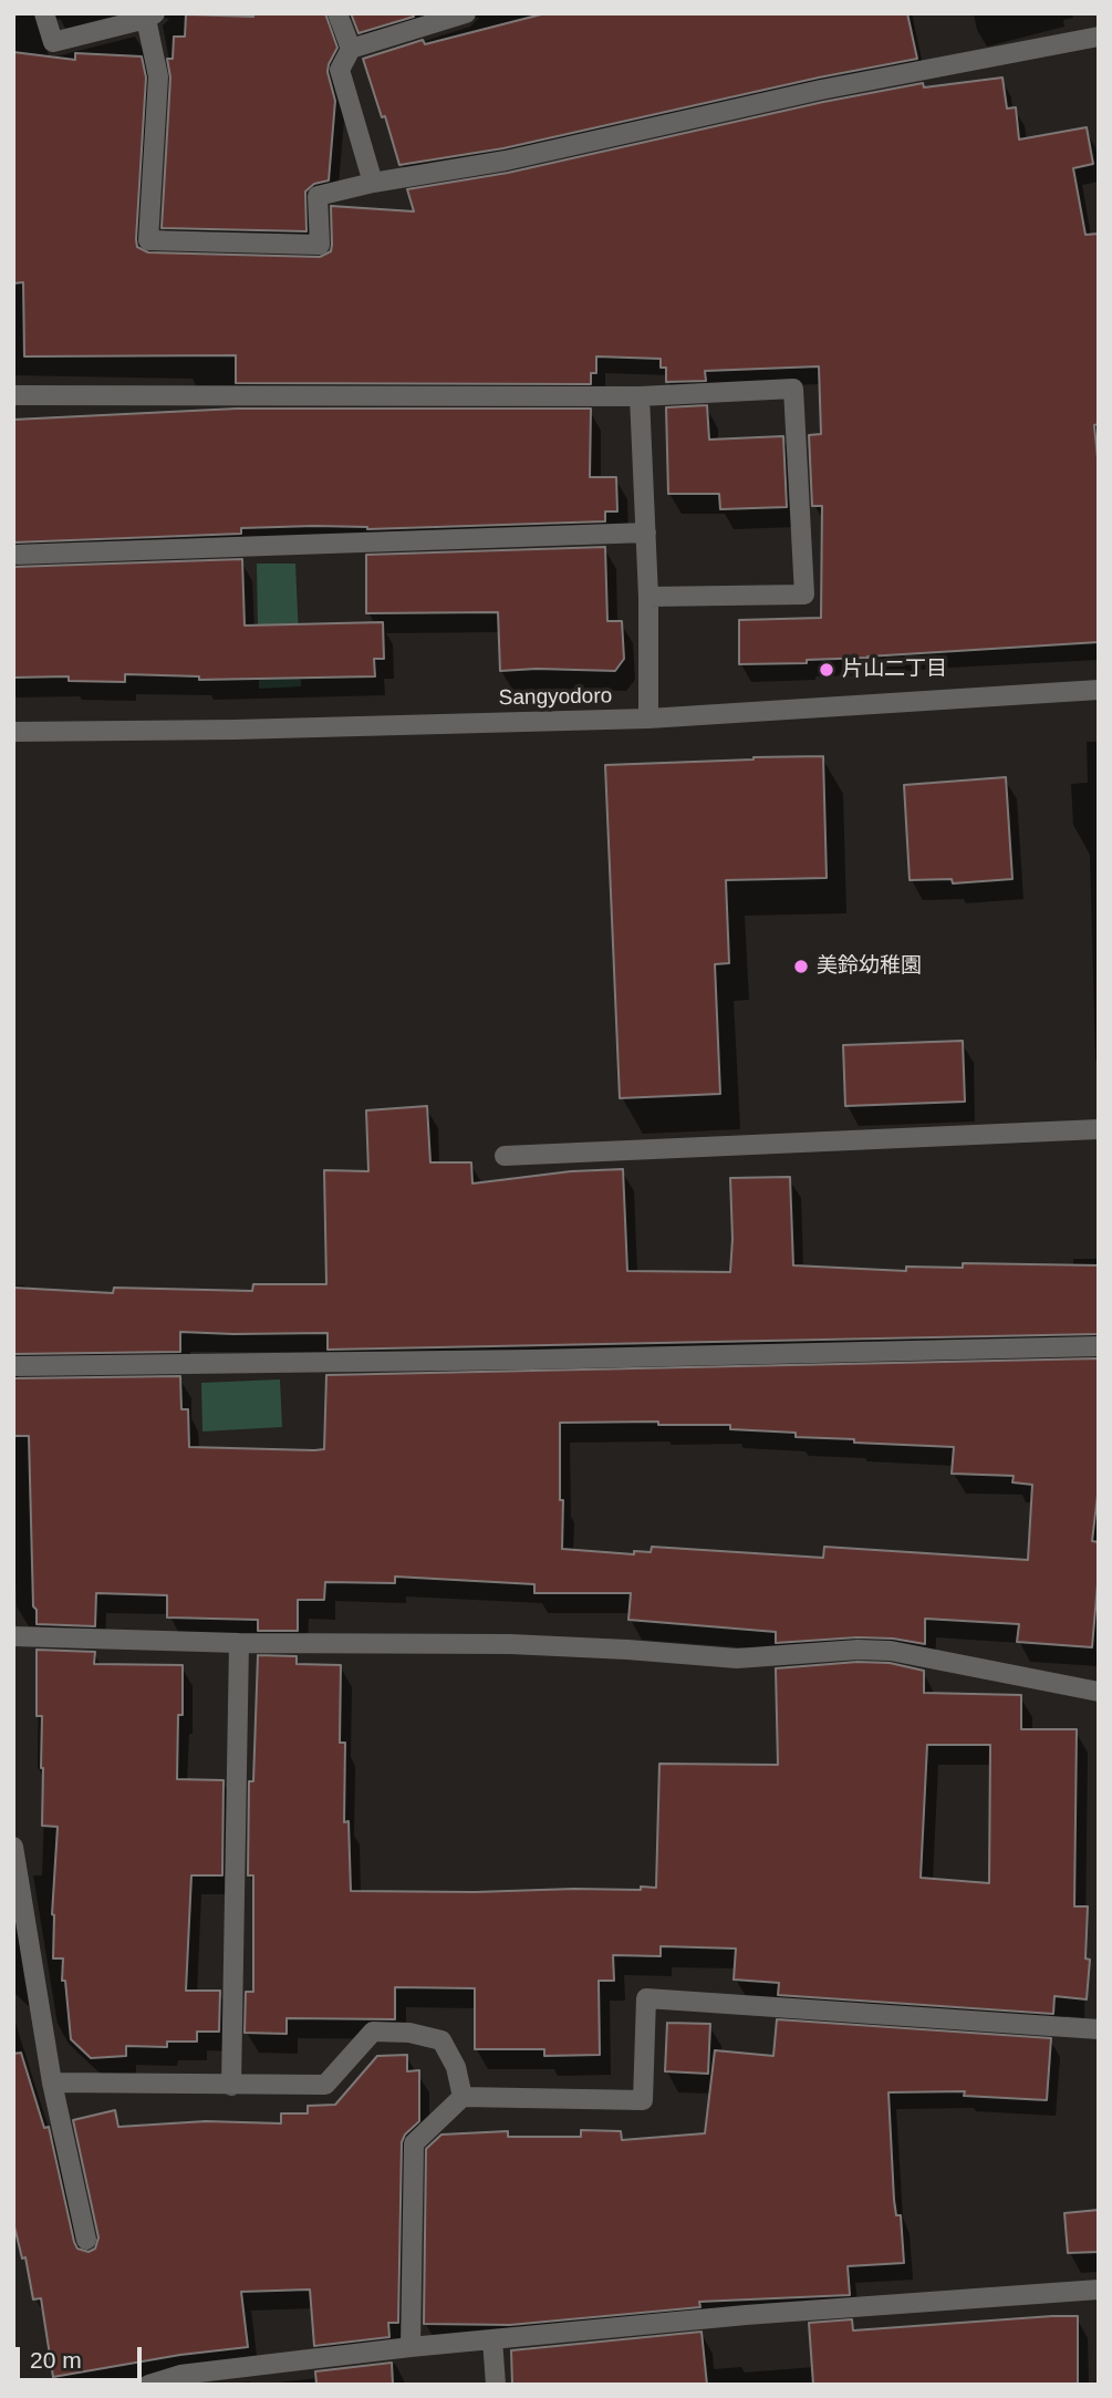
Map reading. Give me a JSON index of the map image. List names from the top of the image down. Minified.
{"streets":{"street":["Sangyodoro"]},"places":["片山二丁目","美鈴幼稚園"],"scale_bar":"20 m"}
